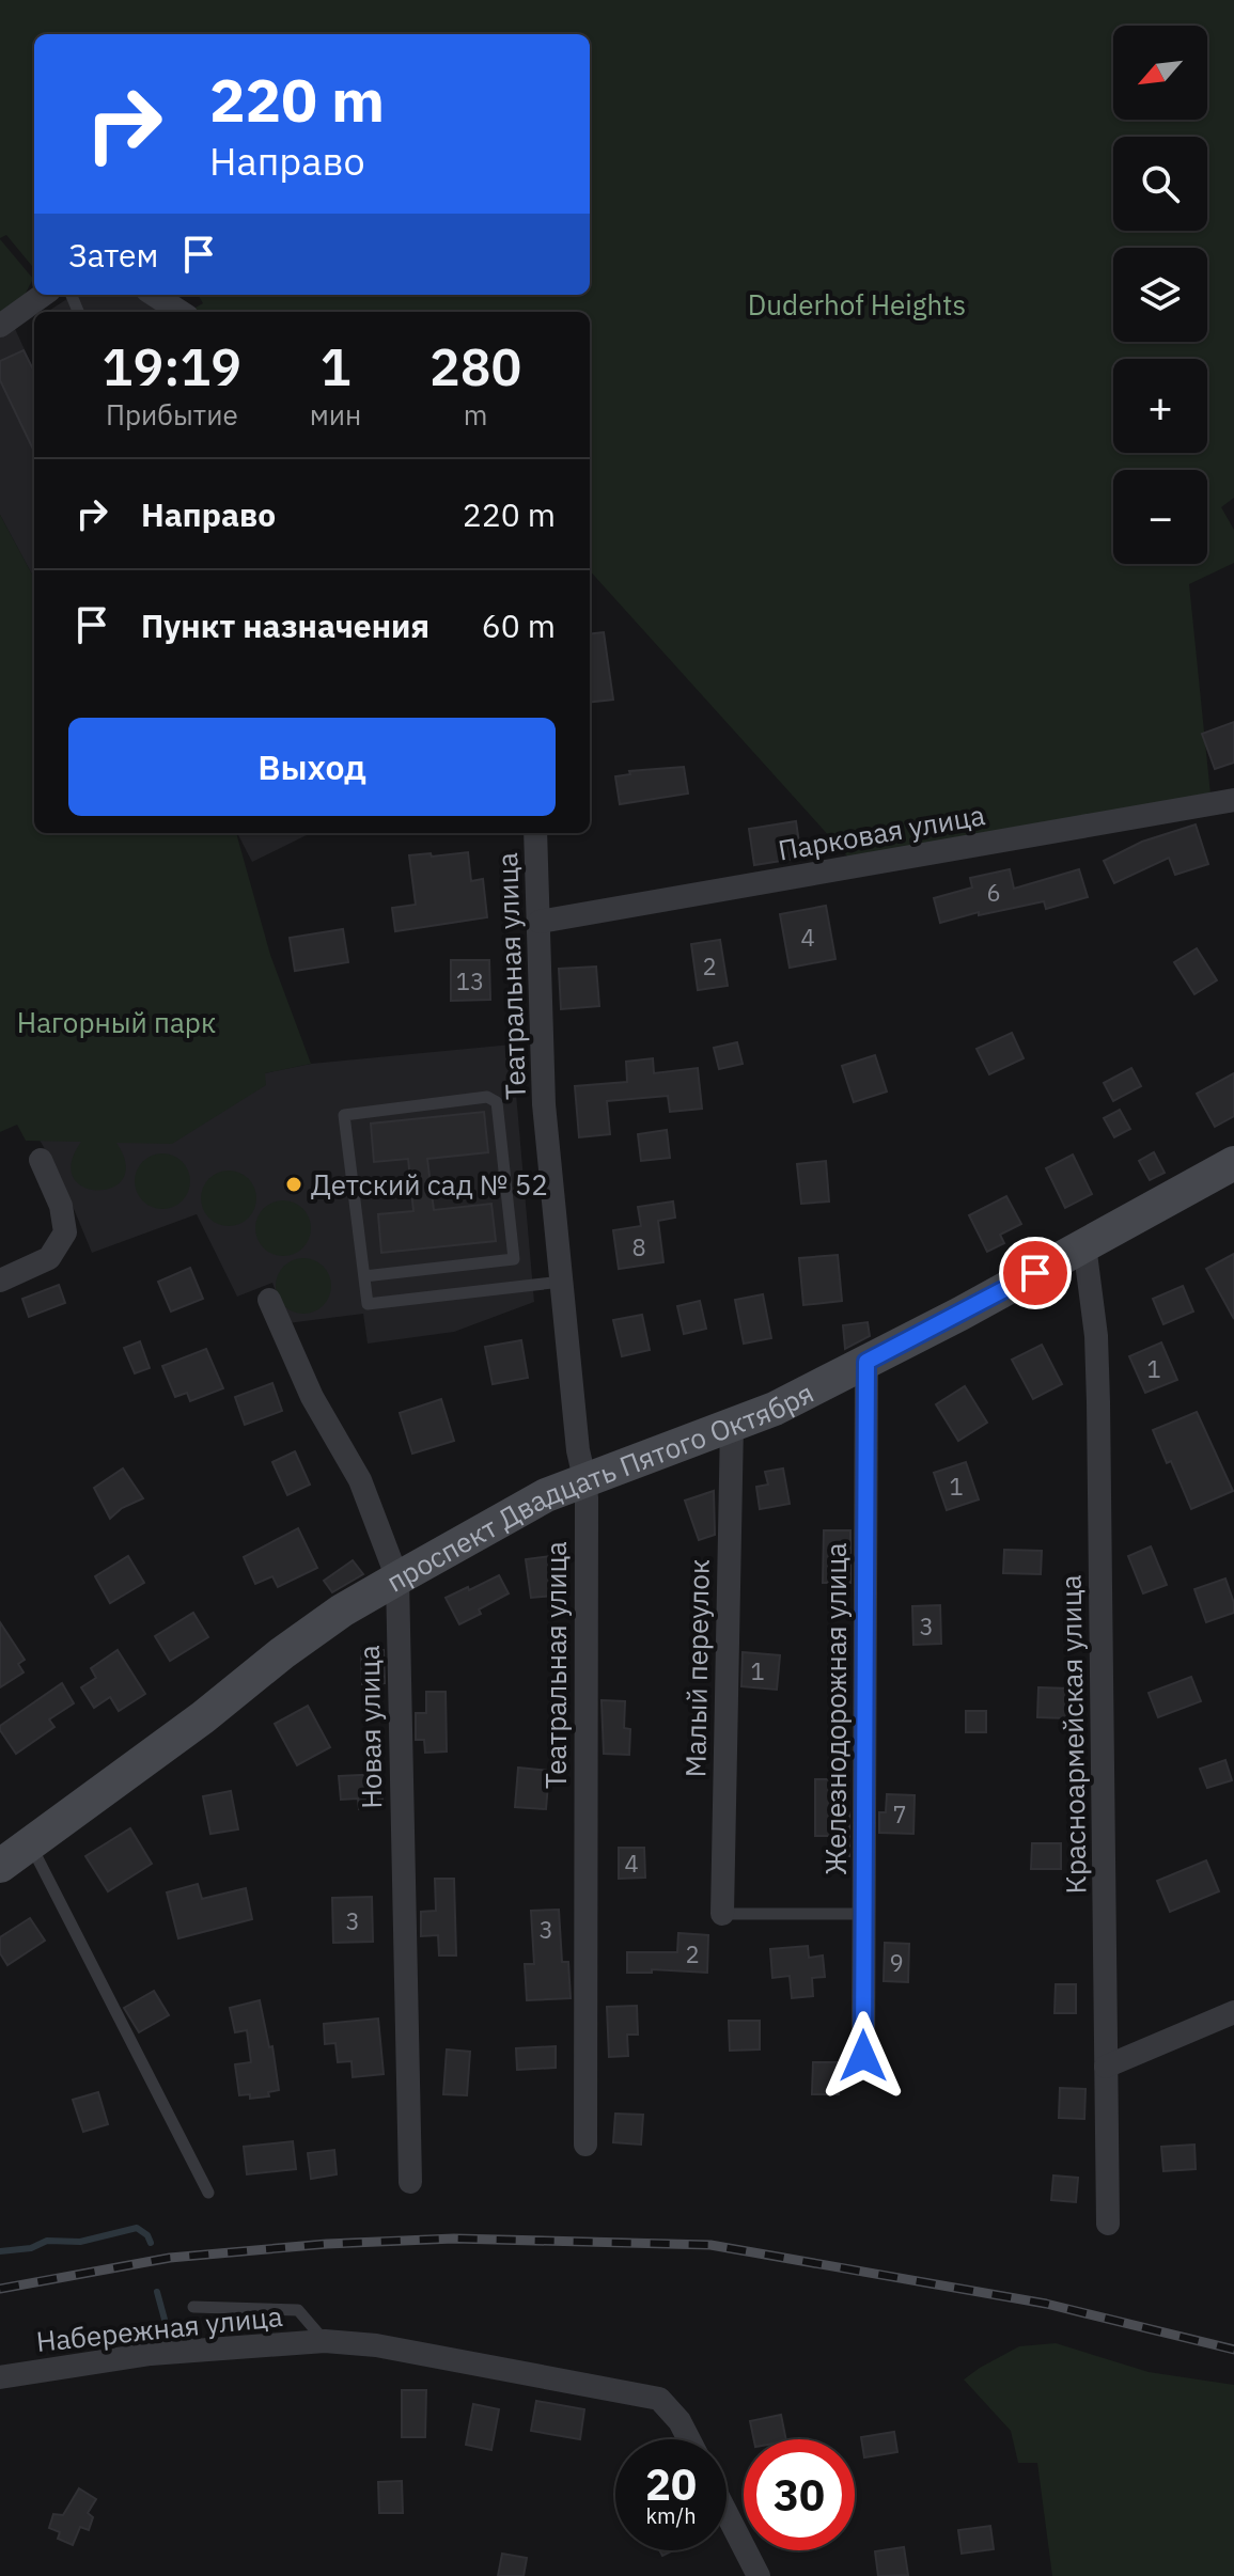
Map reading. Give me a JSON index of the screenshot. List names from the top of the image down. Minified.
{"streets":{"street":["Парковая улица","Театральная улица","проспект Двадцать Пятого Октября","Малый переулок","Железнодорожная улица","Новая улица","Красноармейская улица","Набережная улица"]},"crossings":[["Парковая улица","Театральная улица"],["Театральная улица","проспект Двадцать Пятого Октября"],["проспект Двадцать Пятого Октября","Малый переулок"],["проспект Двадцать Пятого Октября","Железнодорожная улица"],["проспект Двадцать Пятого Октября","Новая улица"],["проспект Двадцать Пятого Октября","Красноармейская улица"]],"parks":["Duderhof Heights","Нагорный парк"],"places":["Детский сад № 52"],"house_numbers":["6","4","2","13","8","1","1","3","1","7","4","3","3","2","9"],"north":"bottom left","page":{"map_buttons":["+","−"],"turn":["220 m","Направо"],"then":"Затем","eta":["19:19","Прибытие","1","мин","280","m"],"list":[{"name":"Направо","value":"220 m"},{"name":"Пункт назначения","value":"60 m"}],"buttons":"Выход","speed":"20 km/h","limit":"30"}}
